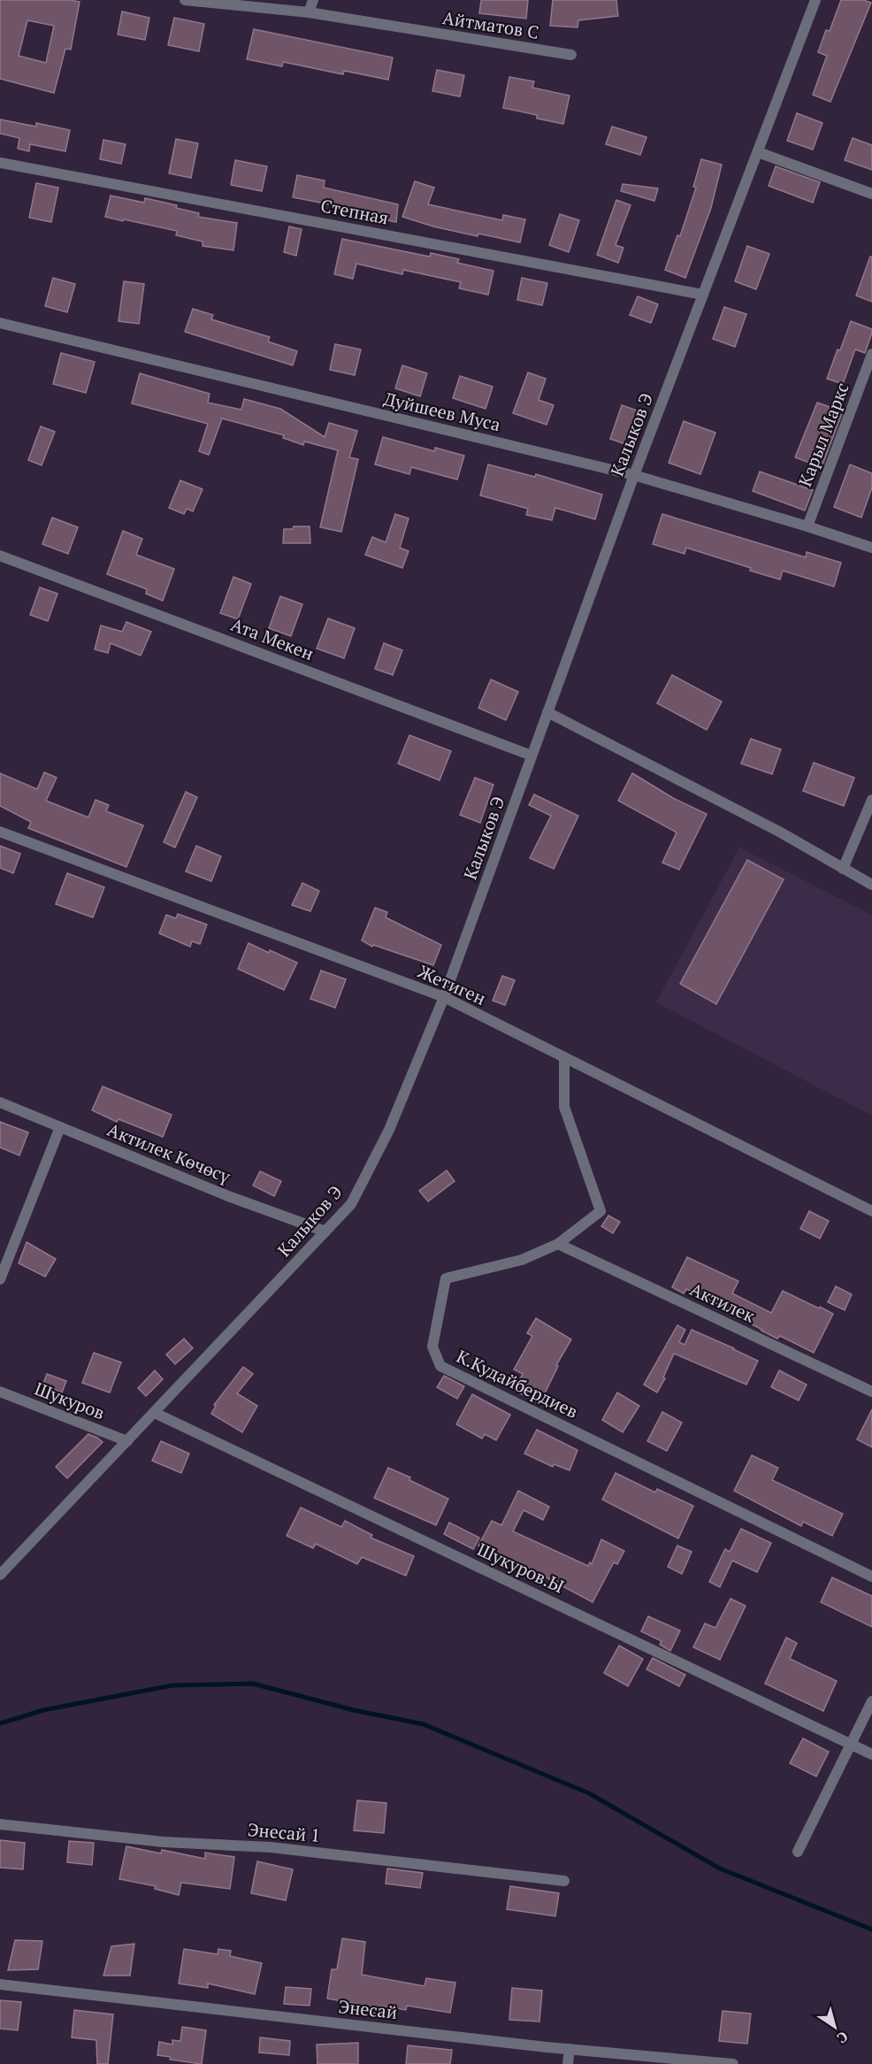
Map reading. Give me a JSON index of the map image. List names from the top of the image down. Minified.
{"streets":{"street":["Айтматов С","Степная","Дуйшеев Муса","Калыков Э","Карыл Маркс","Ата Мекен","Жетиген","Актилек Көчөсү","Актилек","К.Кудайбердиев","Шукуров","Шукуров.Ы","Энесай 1","Энесай"]},"crossings":[["Степная","Калыков Э"],["Дуйшеев Муса","Калыков Э"],["Дуйшеев Муса","Карыл Маркс"],["Калыков Э","Ата Мекен"],["Калыков Э","Жетиген"],["Калыков Э","Актилек Көчөсү"],["Калыков Э","Шукуров"],["Калыков Э","Шукуров.Ы"],["Жетиген","К.Кудайбердиев"],["Актилек","К.Кудайбердиев"]],"north":"bottom right"}
